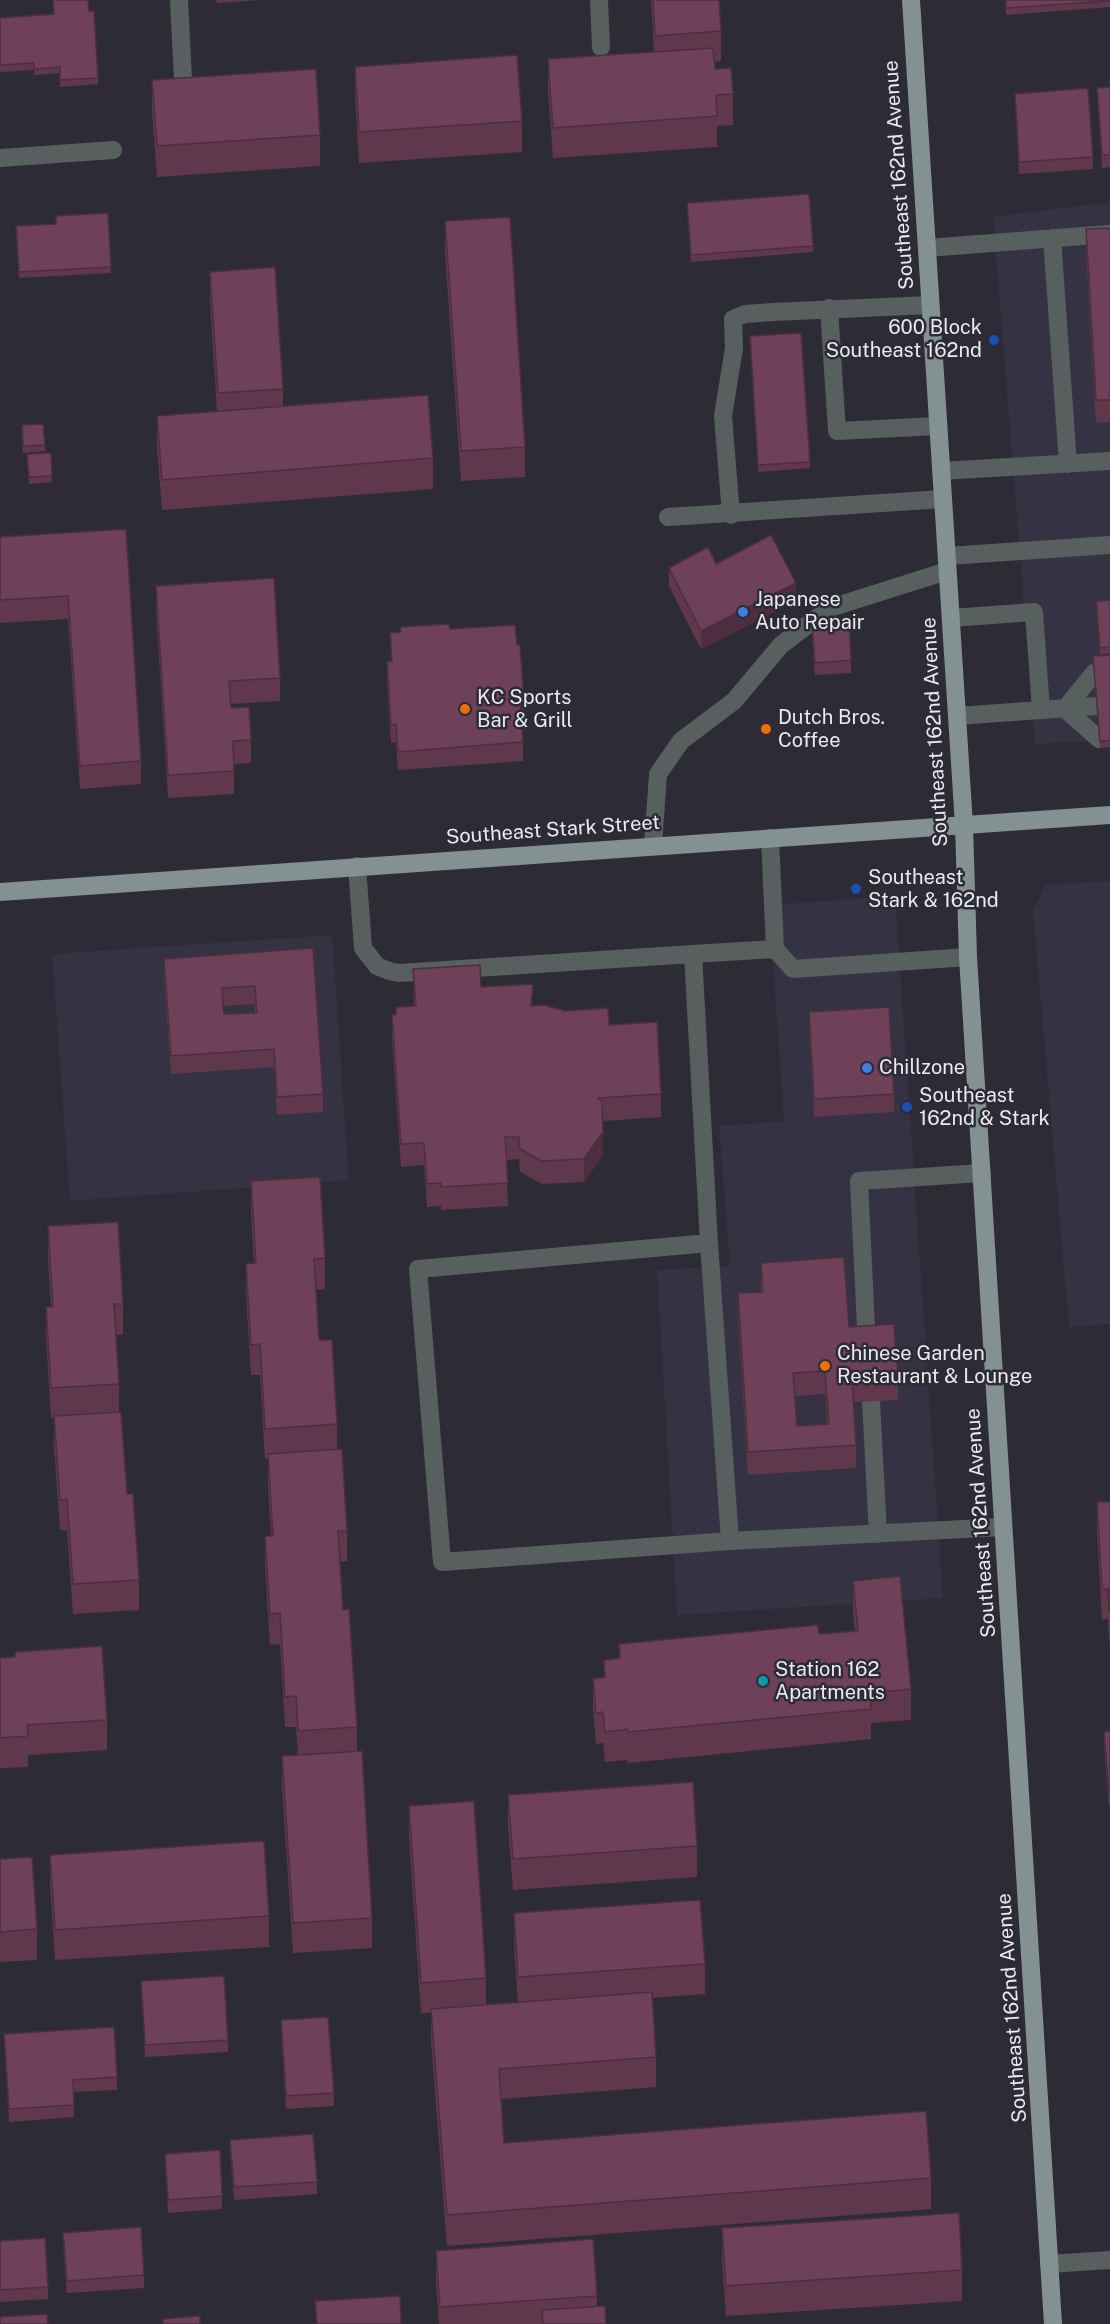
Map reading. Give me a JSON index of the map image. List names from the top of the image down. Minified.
{"streets":{"main road":["Southeast 162nd Avenue","Southeast Stark Street"]},"crossings":[["Southeast 162nd Avenue","Southeast Stark Street"]],"places":["600 Block Southeast 162nd","Japanese Auto Repair","KC Sports Bar & Grill","Dutch Bros. Coffee","Southeast Stark & 162nd","Chillzone","Southeast 162nd & Stark","Chinese Garden Restaurant & Lounge","Station 162 Apartments"]}
